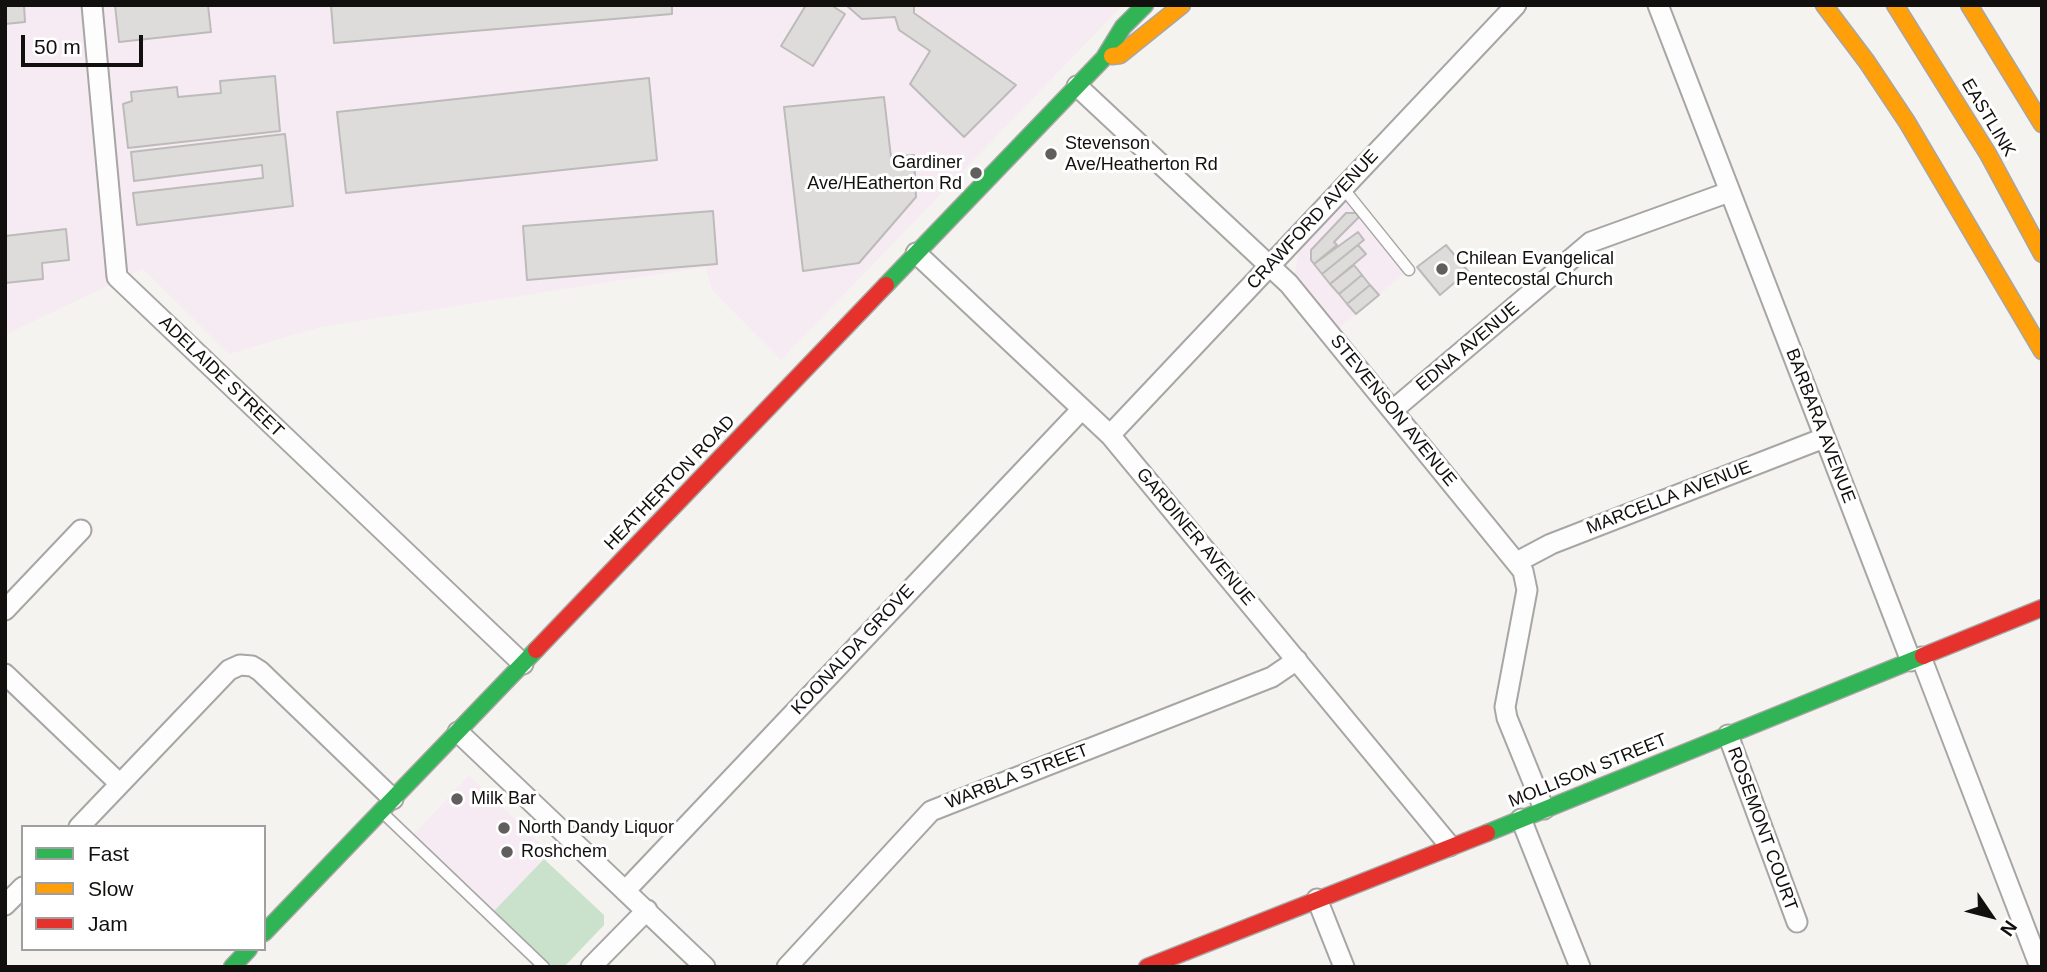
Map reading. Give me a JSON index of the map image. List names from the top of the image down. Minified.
{"streets":{"main road":["EASTLINK","HEATHERTON ROAD","MOLLISON STREET"],"street":["CRAWFORD AVENUE","EDNA AVENUE","ADELAIDE STREET","STEVENSON AVENUE","BARBARA AVENUE","MARCELLA AVENUE","GARDINER AVENUE","KOONALDA GROVE","WARBLA STREET","ROSEMONT COURT"]},"crossings":[["CRAWFORD AVENUE","STEVENSON AVENUE"],["CRAWFORD AVENUE","GARDINER AVENUE"],["EDNA AVENUE","STEVENSON AVENUE"],["EDNA AVENUE","BARBARA AVENUE"],["ADELAIDE STREET","HEATHERTON ROAD"],["STEVENSON AVENUE","HEATHERTON ROAD"],["STEVENSON AVENUE","MARCELLA AVENUE"],["STEVENSON AVENUE","MOLLISON STREET"],["BARBARA AVENUE","MARCELLA AVENUE"],["BARBARA AVENUE","MOLLISON STREET"],["HEATHERTON ROAD","GARDINER AVENUE"],["GARDINER AVENUE","KOONALDA GROVE"],["GARDINER AVENUE","MOLLISON STREET"],["GARDINER AVENUE","WARBLA STREET"],["MOLLISON STREET","ROSEMONT COURT"]],"places":["Stevenson Ave/Heatherton Rd","Gardiner Ave/HEatherton Rd","Chilean Evangelical Pentecostal Church","Milk Bar","North Dandy Liquor","Roshchem"],"legend":["Fast","Slow","Jam"],"scale_bar":"50 m","north":"bottom right"}
